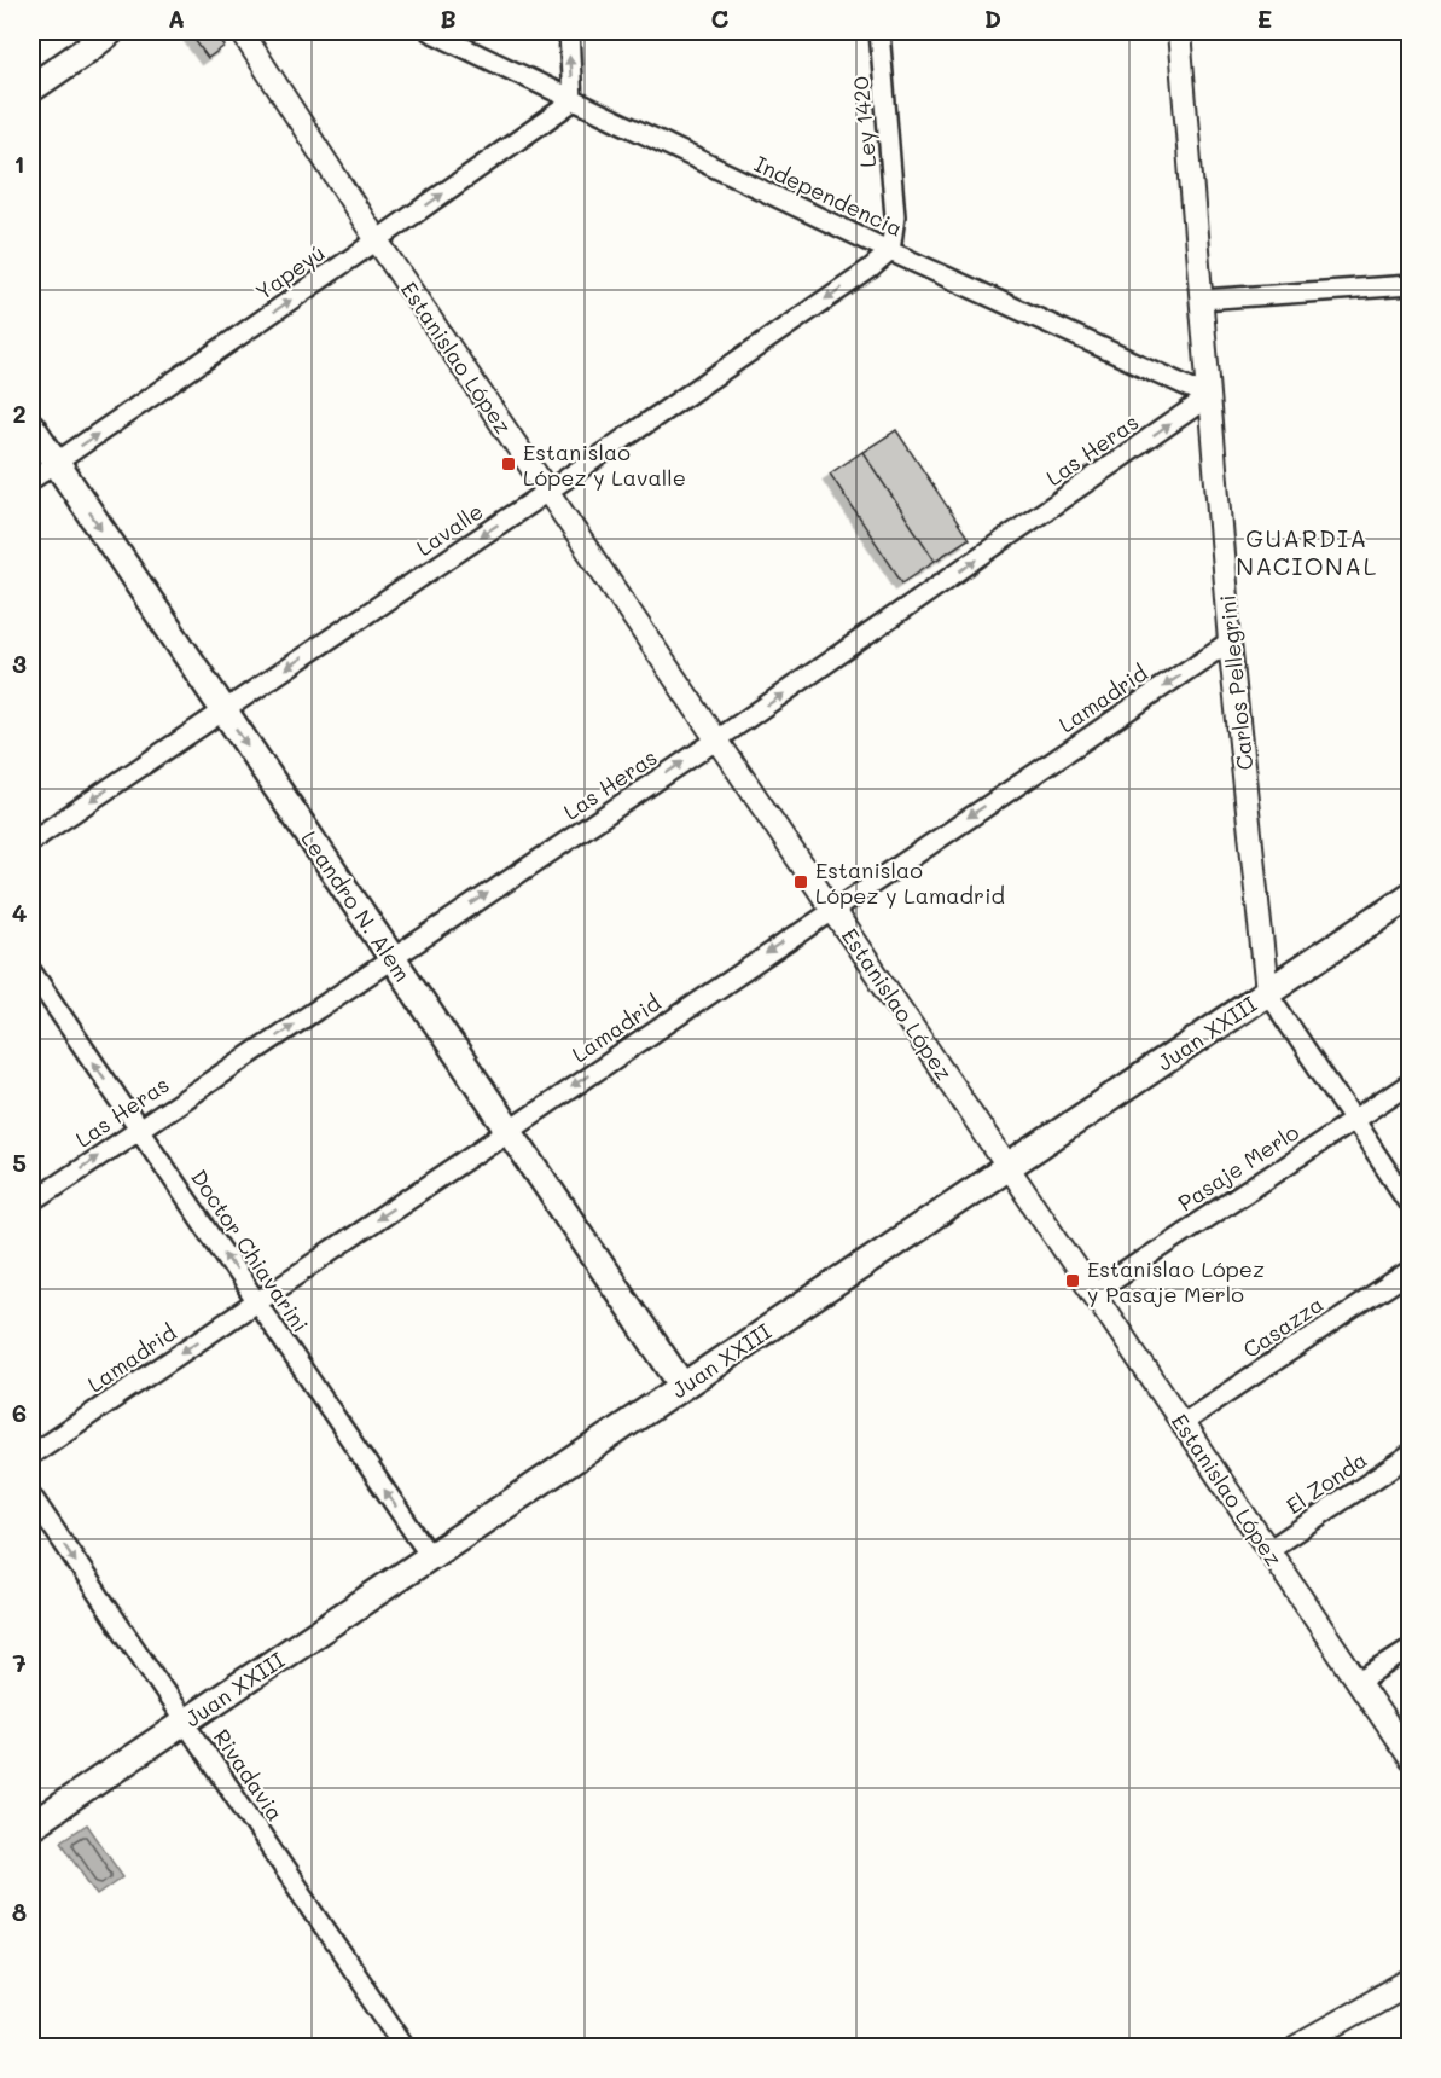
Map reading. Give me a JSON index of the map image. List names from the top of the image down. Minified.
{"streets":{"main road":["Leandro N. Alem","Juan XXIII"],"street":["Ley 1420","Independencia","Yapeyú","Estanislao López","Las Heras","Lavalle","Carlos Pellegrini","Lamadrid","Pasaje Merlo","Doctor Chiavarini","Casazza","El Zonda","Rivadavia"]},"crossings":[["Ley 1420","Independencia"],["Ley 1420","Lavalle"],["Independencia","Yapeyú"],["Independencia","Las Heras"],["Independencia","Lavalle"],["Independencia","Carlos Pellegrini"],["Yapeyú","Estanislao López"],["Yapeyú","Leandro N. Alem"],["Estanislao López","Las Heras"],["Estanislao López","Lavalle"],["Estanislao López","Lamadrid"],["Estanislao López","Juan XXIII"],["Estanislao López","Pasaje Merlo"],["Estanislao López","Casazza"],["Estanislao López","El Zonda"],["Las Heras","Carlos Pellegrini"],["Las Heras","Leandro N. Alem"],["Las Heras","Doctor Chiavarini"],["Lavalle","Leandro N. Alem"],["Carlos Pellegrini","Lamadrid"],["Carlos Pellegrini","Juan XXIII"],["Carlos Pellegrini","Pasaje Merlo"],["Lamadrid","Leandro N. Alem"],["Lamadrid","Doctor Chiavarini"],["Leandro N. Alem","Juan XXIII"],["Juan XXIII","Doctor Chiavarini"],["Juan XXIII","Rivadavia"]],"one_way":["Yapeyú","Las Heras","Lavalle","Lamadrid","Leandro N. Alem","Doctor Chiavarini","Rivadavia"],"districts":["GUARDIA NACIONAL"],"places":{"transit":["Estanislao López y Lavalle","Estanislao López y Lamadrid","Estanislao López y Pasaje Merlo"]},"grid":{"columns":["A","B","C","D","E"],"rows":["1","2","3","4","5","6","7","8"]}}
